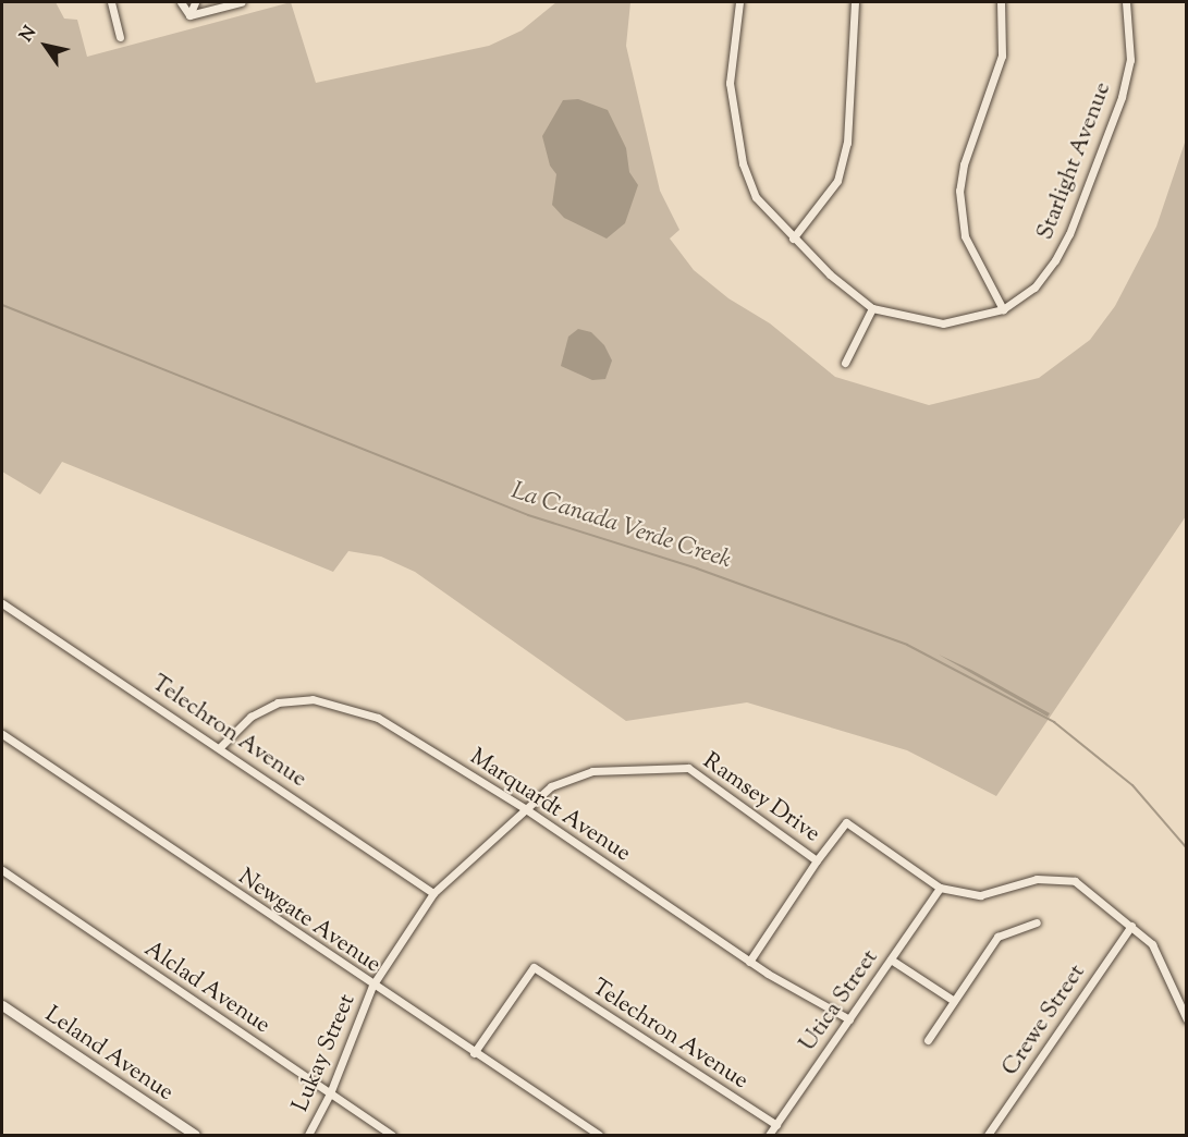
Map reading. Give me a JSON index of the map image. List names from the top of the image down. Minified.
{"streets":{"street":["Starlight Avenue","Telechron Avenue","Ramsey Drive","Marquardt Avenue","Newgate Avenue","Alclad Avenue","Utica Street","Crewe Street","Lukay Street","Leland Avenue"]},"crossings":[["Telechron Avenue","Marquardt Avenue"],["Telechron Avenue","Newgate Avenue"],["Telechron Avenue","Utica Street"],["Telechron Avenue","Lukay Street"],["Ramsey Drive","Marquardt Avenue"],["Ramsey Drive","Utica Street"],["Ramsey Drive","Crewe Street"],["Ramsey Drive","Lukay Street"],["Marquardt Avenue","Utica Street"],["Marquardt Avenue","Lukay Street"],["Newgate Avenue","Lukay Street"],["Alclad Avenue","Lukay Street"]],"water":["La Canada Verde Creek"],"north":"top left"}
